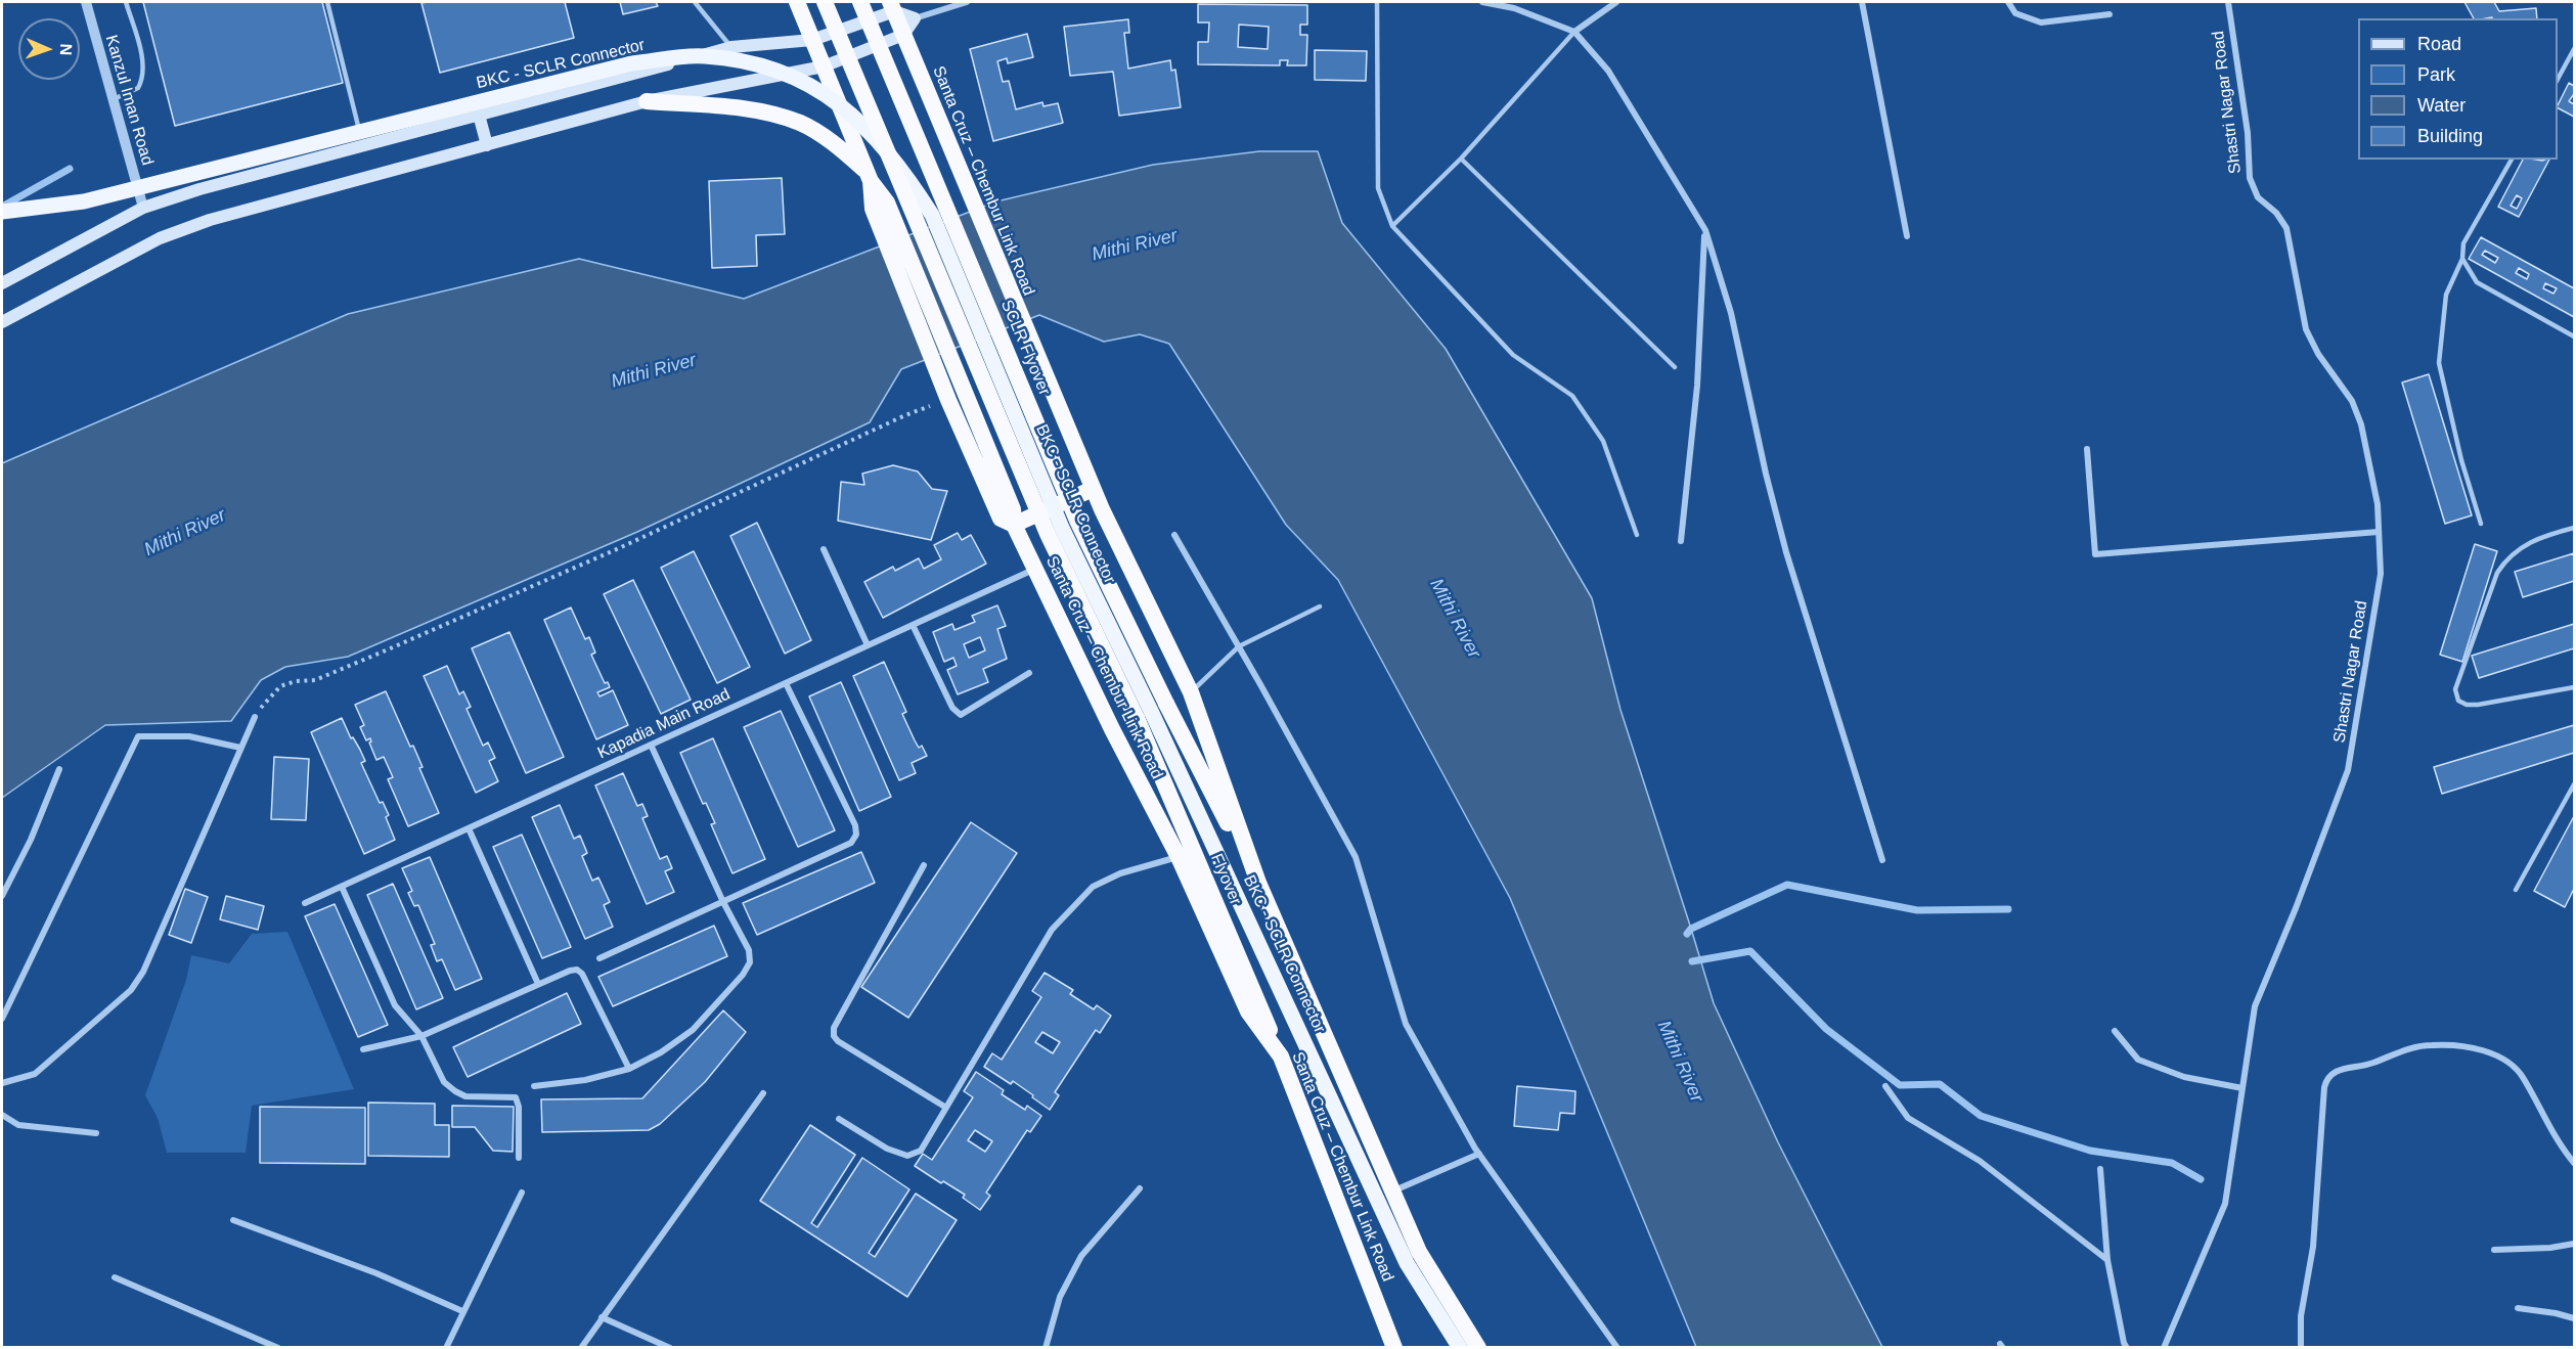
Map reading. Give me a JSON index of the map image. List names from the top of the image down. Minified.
{"streets":{"highway":["Santa Cruz – Chembur Link Road","SCLR Flyover","Flyover"],"main road":["BKC - SCLR Connector"],"street":["Kanzul Iman Road","Shastri Nagar Road","Kapadia Main Road"]},"crossings":[["Santa Cruz – Chembur Link Road","Kapadia Main Road"],["Santa Cruz – Chembur Link Road","Flyover"],["SCLR Flyover","Flyover"]],"water":["Mithi River"],"legend":["Road","Park","Water","Building"],"north":"right"}
